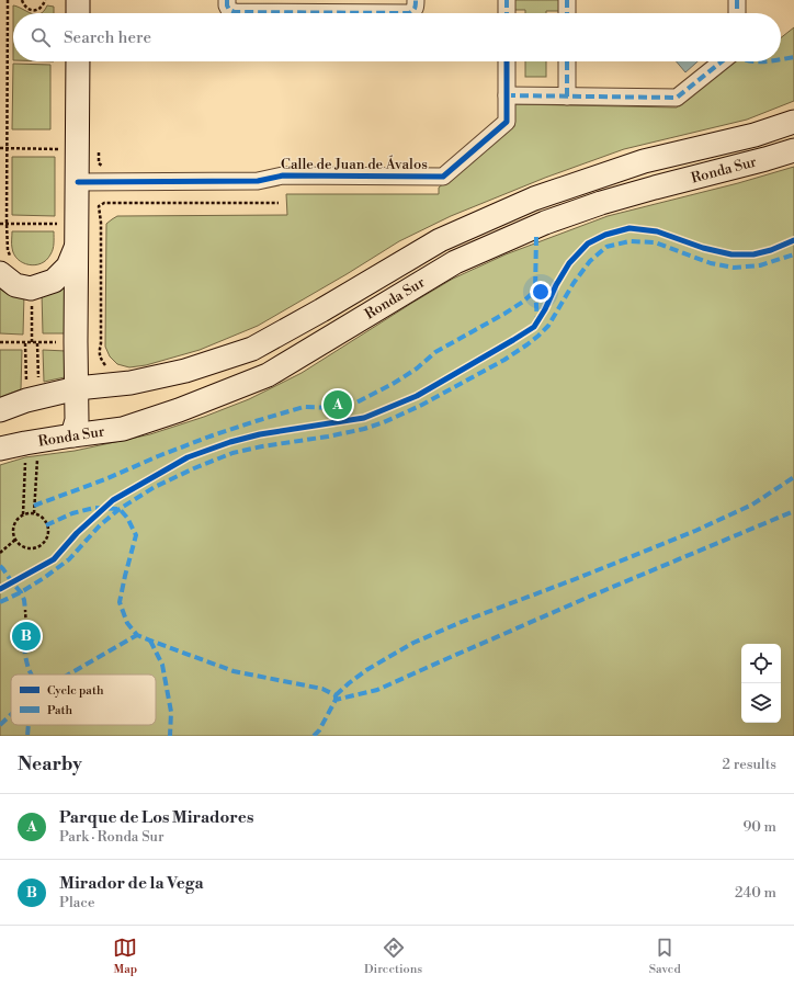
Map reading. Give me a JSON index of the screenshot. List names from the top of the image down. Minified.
{"streets":{"main road":["Ronda Sur"],"street":["Calle de Juan de Ávalos"]},"legend":["Cycle path","Path"],"page":{"search":"Search here","pins":["A","B"],"heading":["Nearby","2 results"],"list":[{"mark":"A","name":"Parque de Los Miradores","note":"Park · Ronda Sur","value":"90 m"},{"mark":"B","name":"Mirador de la Vega","note":"Place","value":"240 m"}],"nav":["Map","Directions","Saved"]}}
